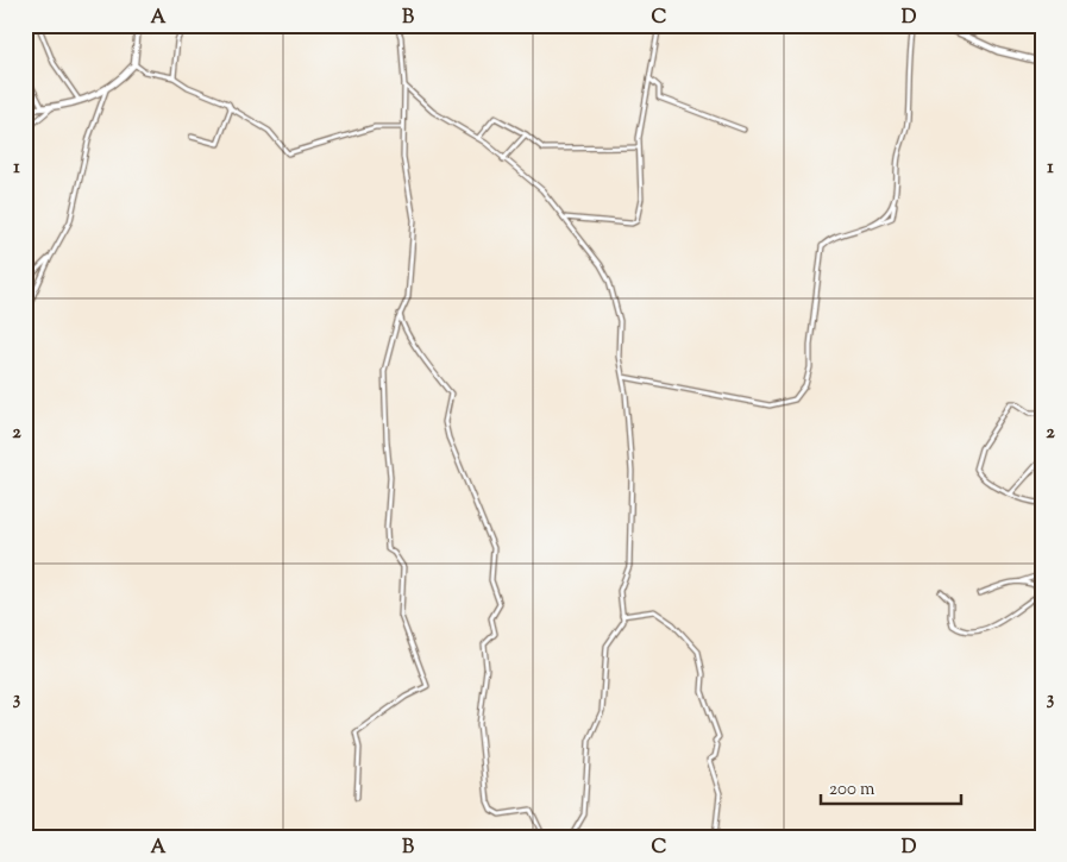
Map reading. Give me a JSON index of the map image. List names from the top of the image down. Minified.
{"scale_bar":"200 m","grid":{"columns":["A","B","C","D"],"rows":["1","2","3"]}}
